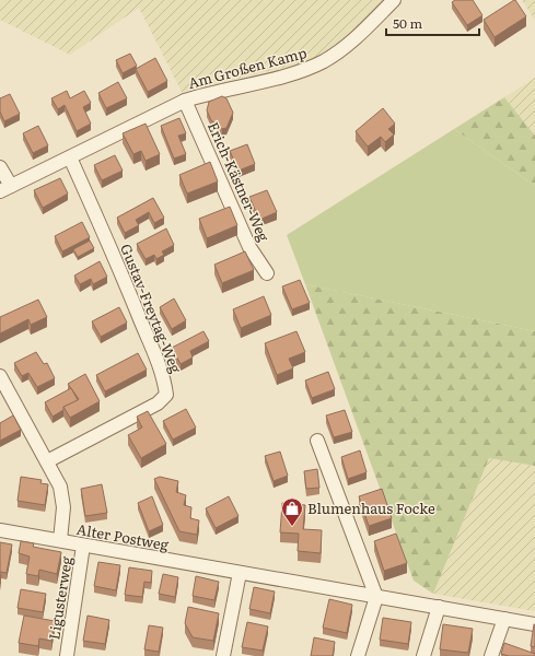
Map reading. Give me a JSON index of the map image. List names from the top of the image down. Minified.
{"streets":{"street":["Am Großen Kamp","Erich-Kästner-Weg","Gustav-Freytag-Weg","Alter Postweg","Ligusterweg"]},"crossings":[["Am Großen Kamp","Erich-Kästner-Weg"],["Am Großen Kamp","Gustav-Freytag-Weg"],["Alter Postweg","Ligusterweg"]],"places":{"shop":["Blumenhaus Focke"]},"scale_bar":"50 m"}
